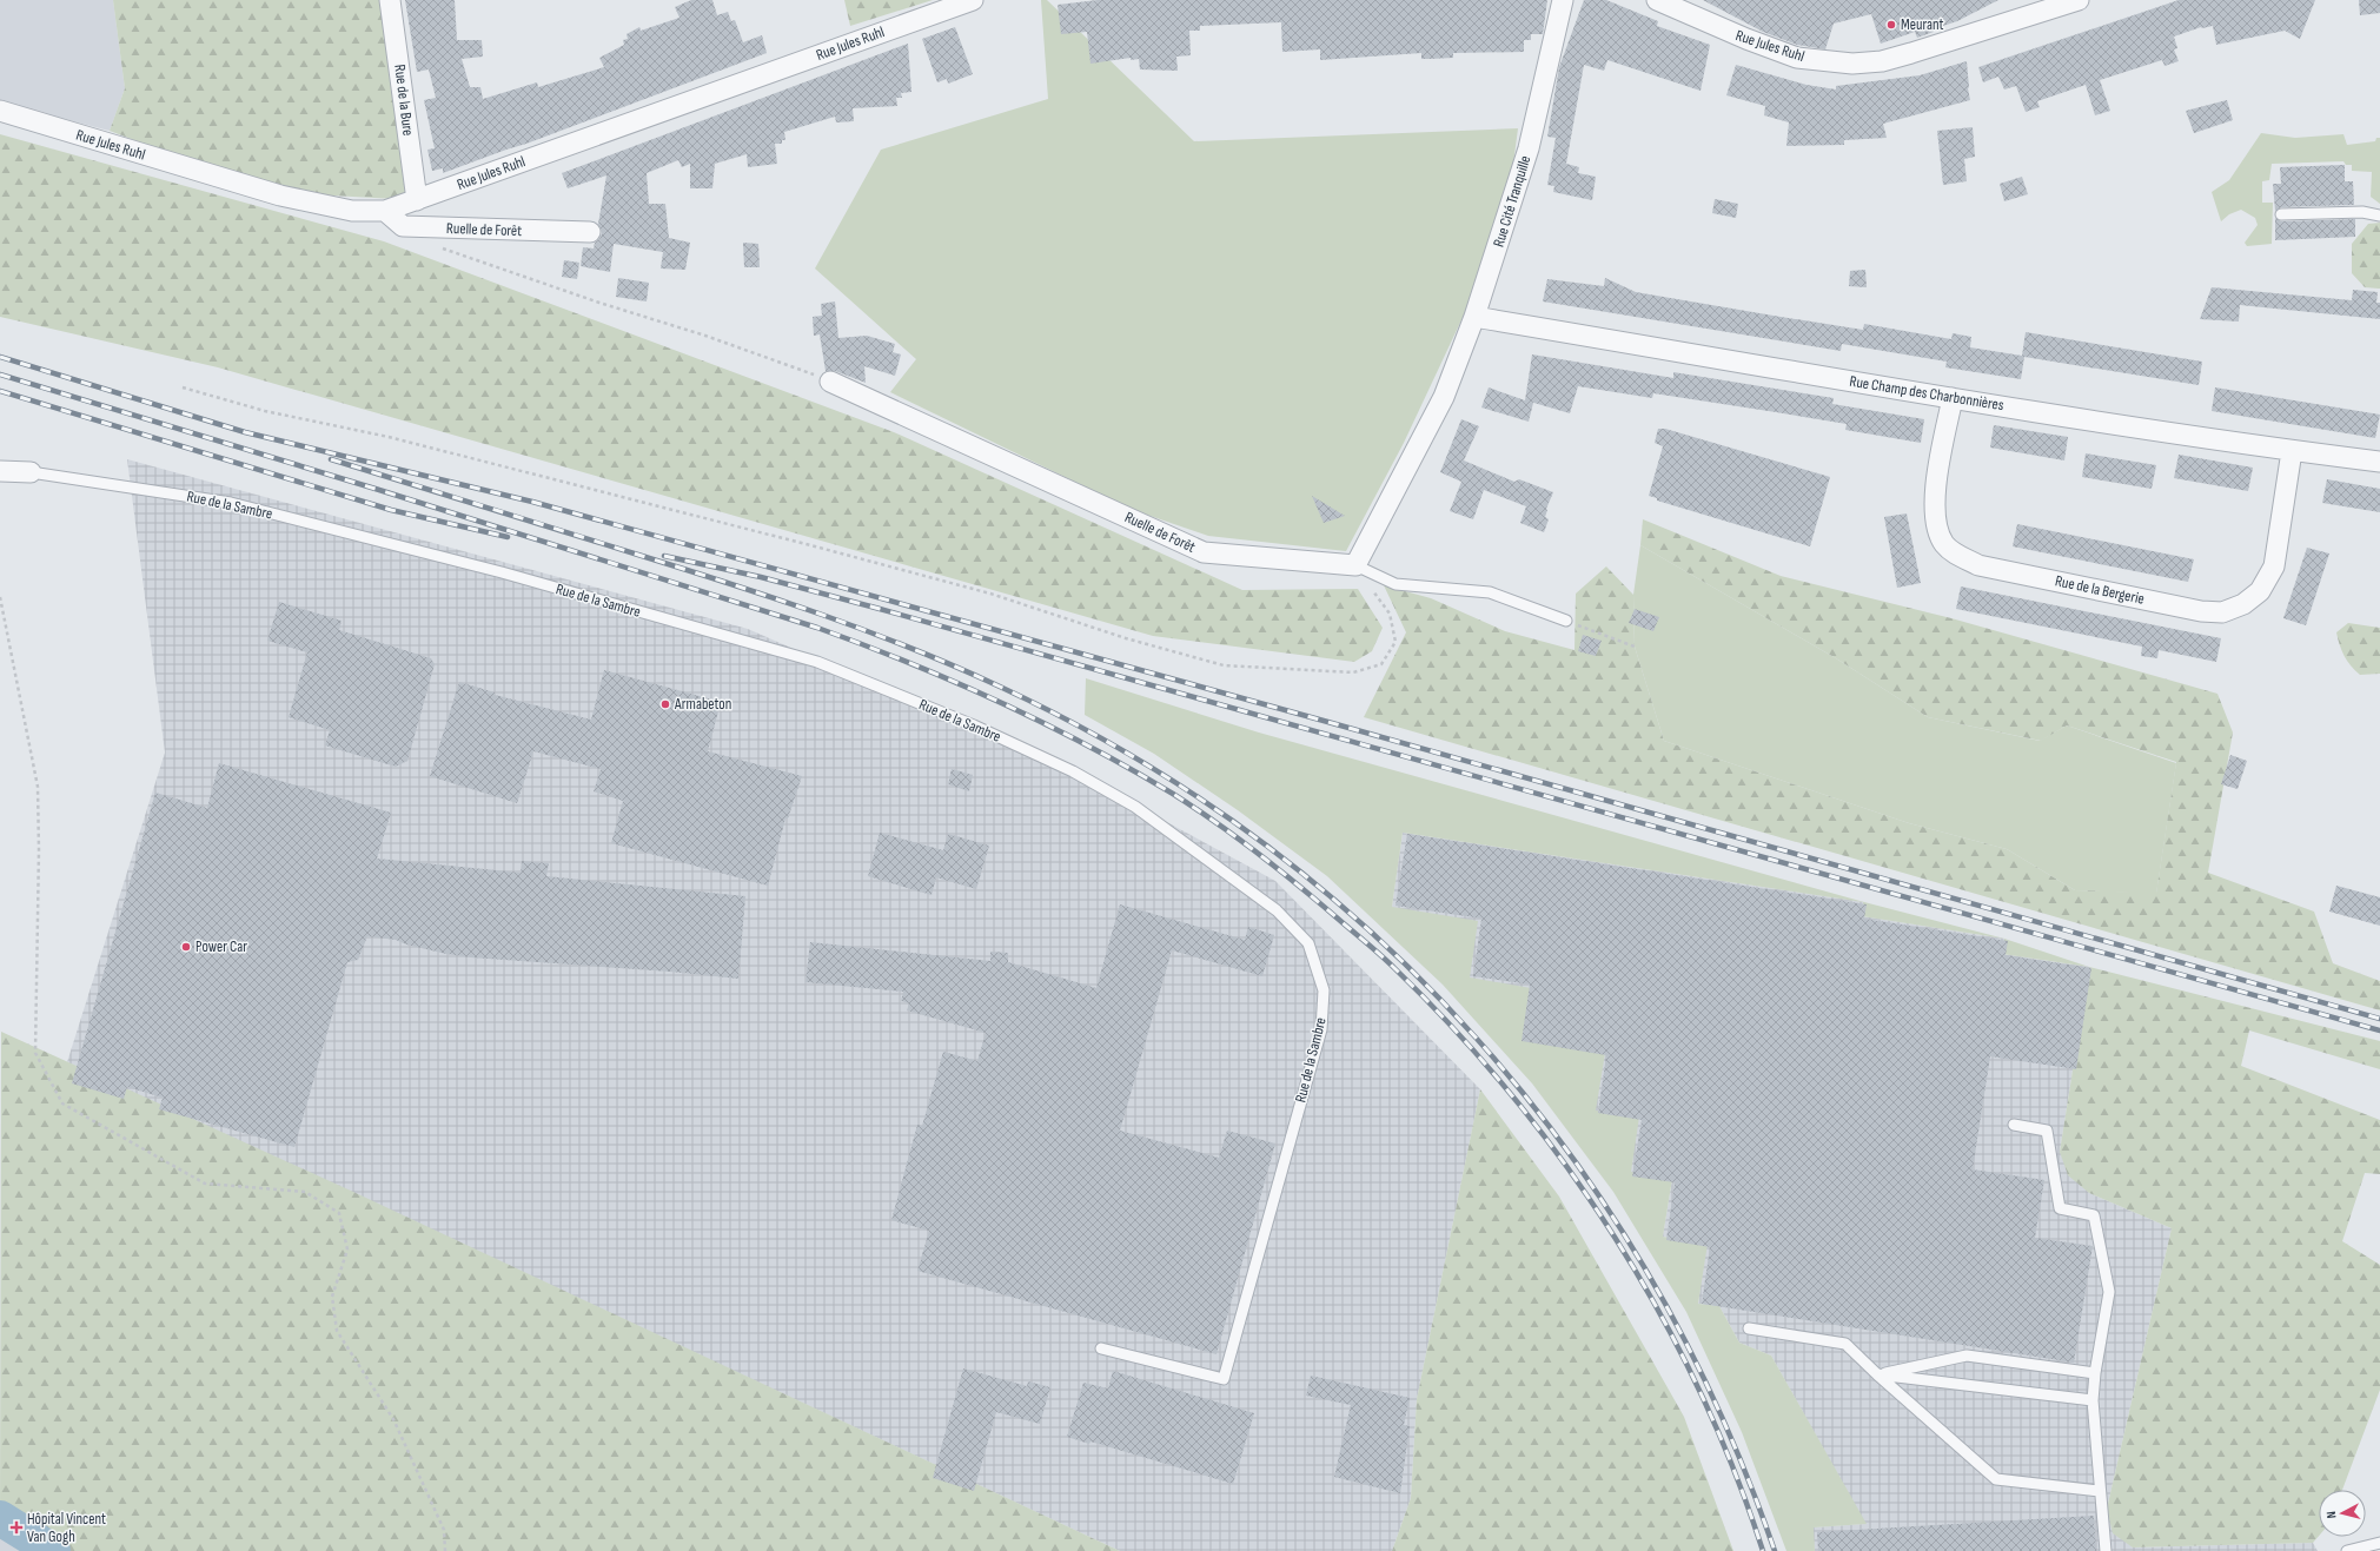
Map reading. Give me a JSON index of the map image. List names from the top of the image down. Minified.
{"streets":{"street":["Rue Jules Ruhl","Rue de la Bure","Rue Cité Tranquille","Ruelle de Forêt","Rue Champ des Charbonnières","Rue de la Sambre","Rue de la Bergerie"]},"crossings":[["Rue Jules Ruhl","Rue de la Bure"],["Rue Jules Ruhl","Ruelle de Forêt"],["Rue Cité Tranquille","Ruelle de Forêt"],["Rue Cité Tranquille","Rue Champ des Charbonnières"],["Rue Champ des Charbonnières","Rue de la Bergerie"]],"places":{"other":["Meurant","Armabeton","Power Car"],"health":["Hôpital Vincent Van Gogh"]},"north":"left"}
